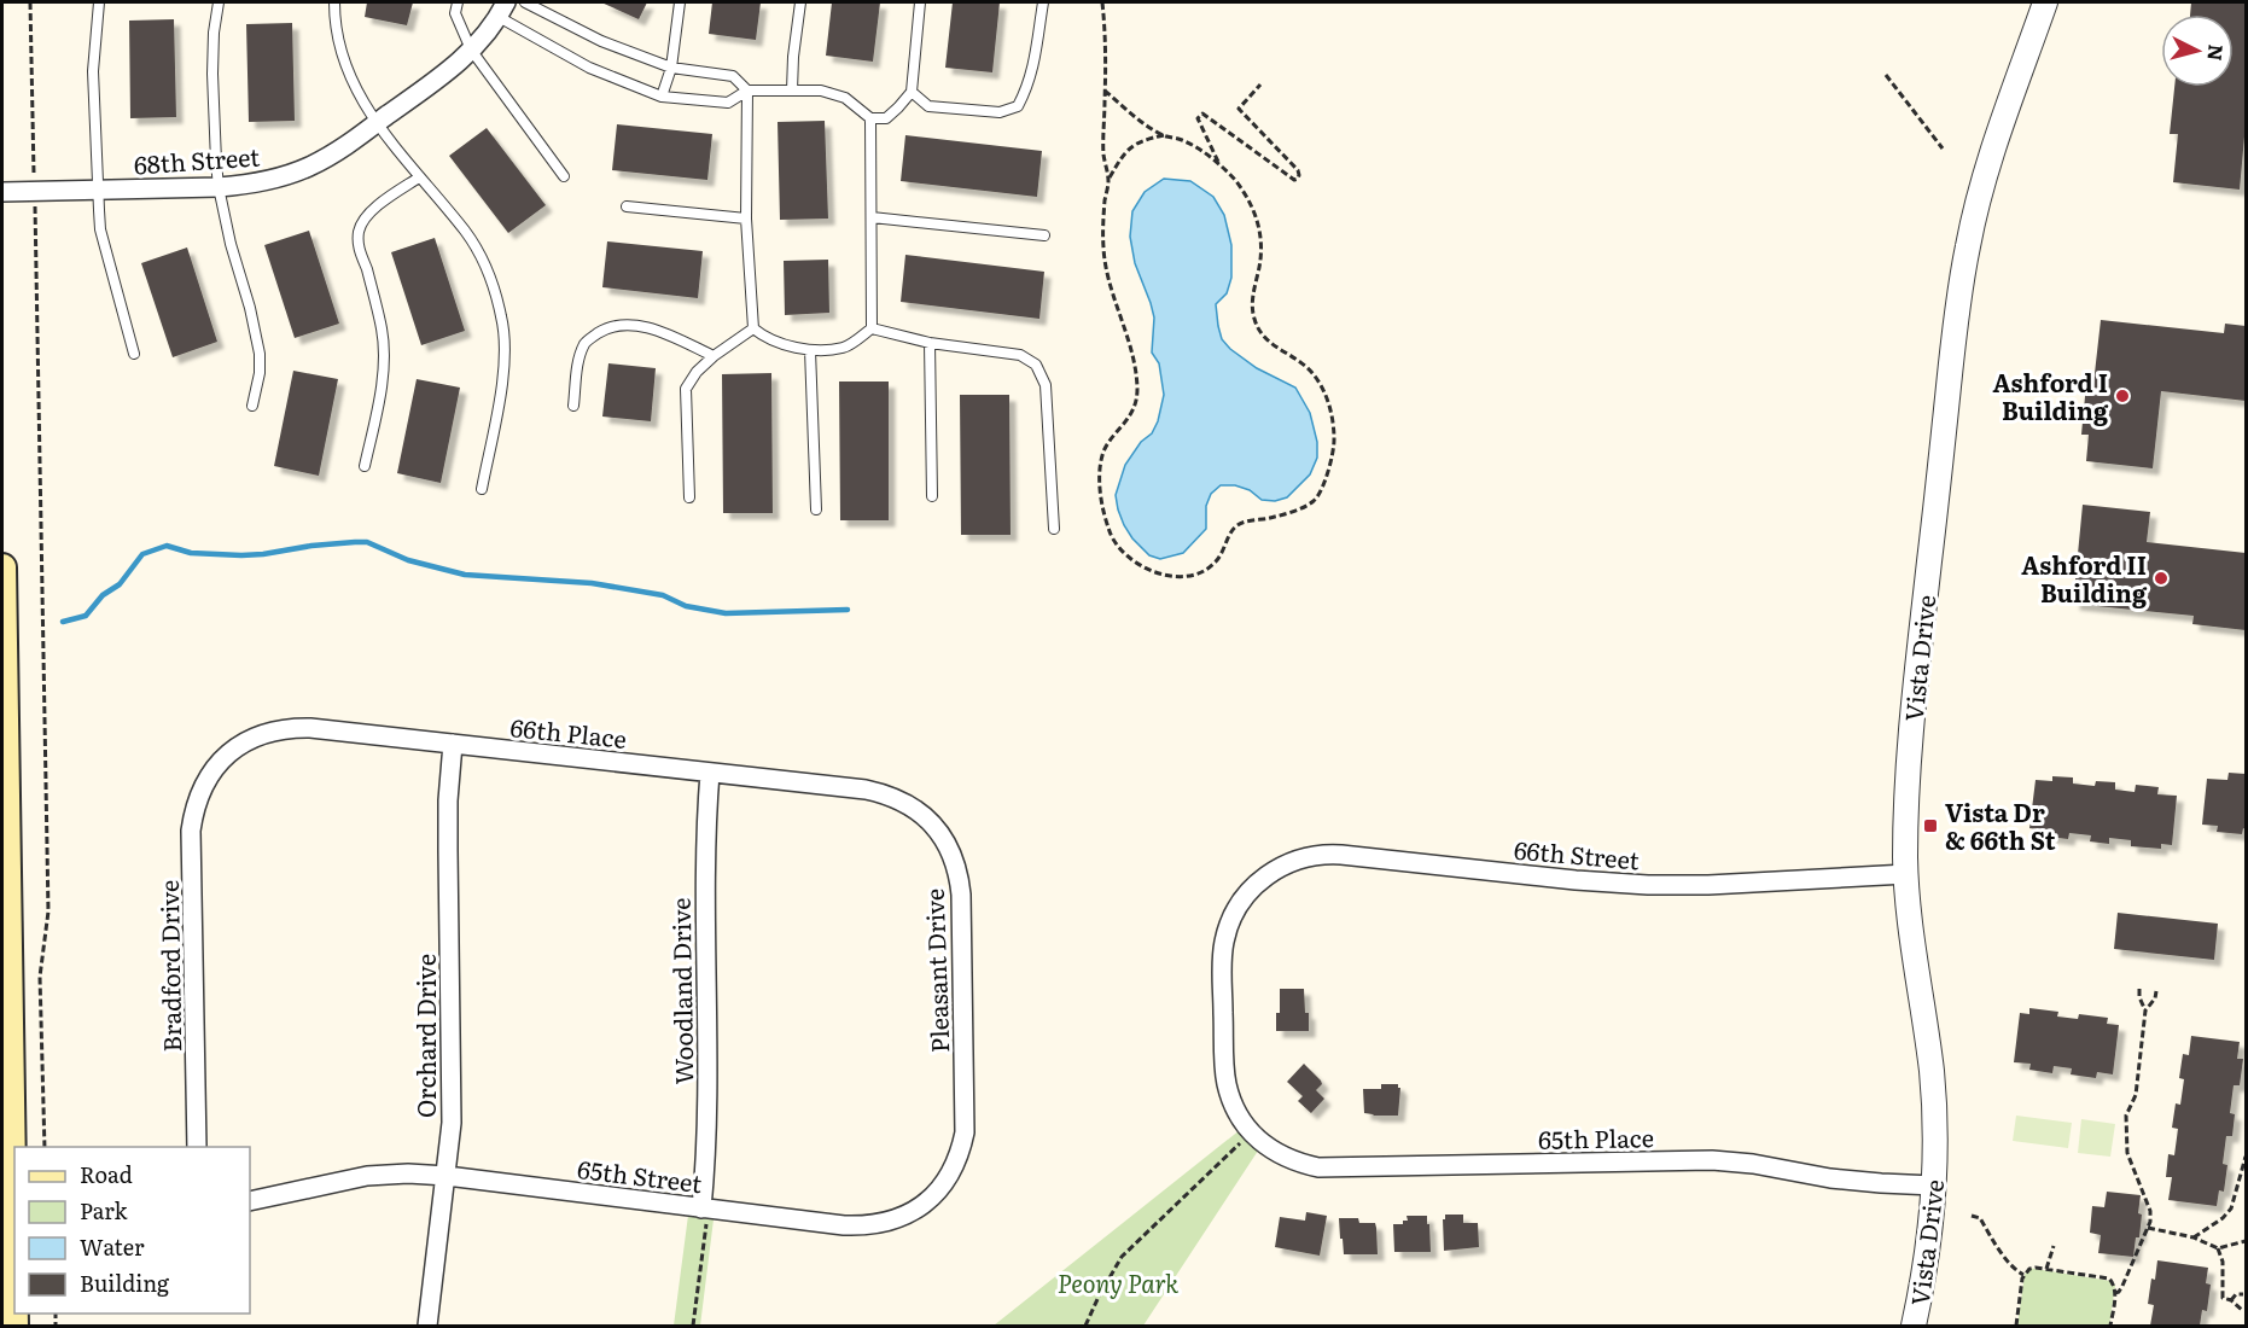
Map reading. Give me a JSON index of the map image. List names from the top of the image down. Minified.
{"streets":{"street":["68th Street","Vista Drive","66th Place","66th Street","Bradford Drive","Pleasant Drive","Woodland Drive","Orchard Drive","65th Place","65th Street"]},"crossings":[["Vista Drive","66th Street"],["Vista Drive","65th Place"],["66th Place","Bradford Drive"],["66th Place","Pleasant Drive"],["66th Place","Woodland Drive"],["66th Place","Orchard Drive"],["66th Street","65th Place"],["Pleasant Drive","65th Street"],["Woodland Drive","65th Street"],["Orchard Drive","65th Street"]],"parks":["Peony Park"],"places":{"other":["Ashford I Building","Ashford II Building"],"transit":["Vista Dr & 66th St"]},"legend":["Road","Park","Water","Building"],"north":"right"}
